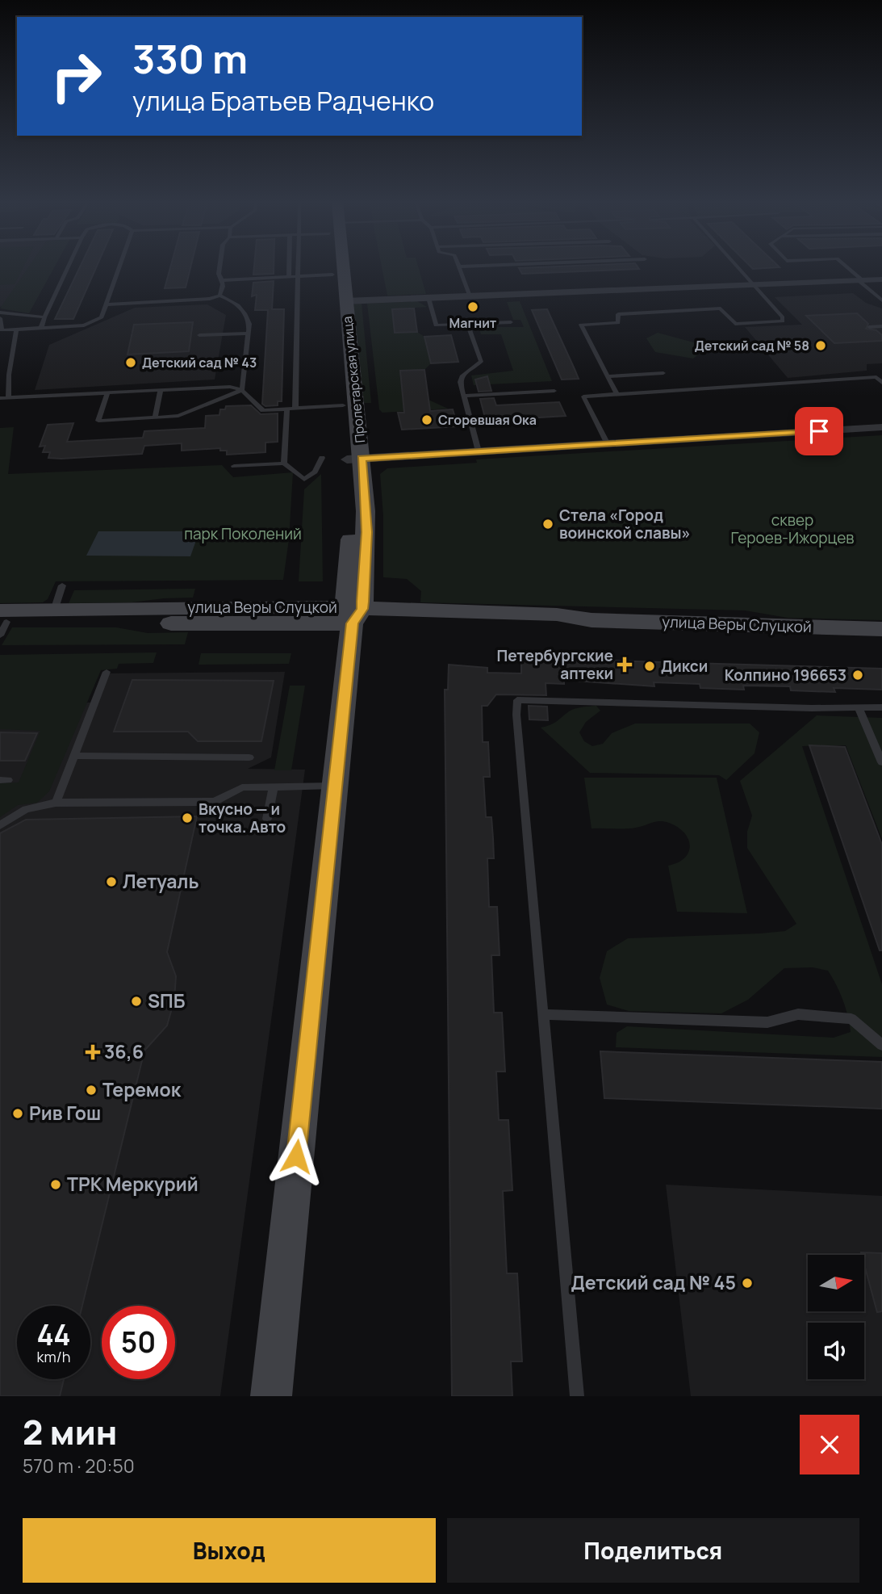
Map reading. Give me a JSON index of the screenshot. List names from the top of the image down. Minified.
{"streets":{"main road":["Пролетарская улица","улица Веры Слуцкой"]},"crossings":[["Пролетарская улица","улица Веры Слуцкой"]],"parks":["сквер Героев-Ижорцев","парк Поколений"],"places":{"other":["Магнит","Детский сад № 58","Детский сад № 43","Сгоревшая Ока","Стела «Город воинской славы»","Дикси","Колпино 196653","Вкусно — и точка. Авто","Летуаль","SПБ","Теремок","Рив Гош","ТРК Меркурий","Детский сад № 45"],"health":["Петербургские аптеки","36,6"]},"north":"right","page":{"turn":["330 m","улица Братьев Радченко"],"speed":"44 km/h","limit":"50","heading":["2 мин","570 m · 20:50"],"buttons":["Выход","Поделиться"]}}
